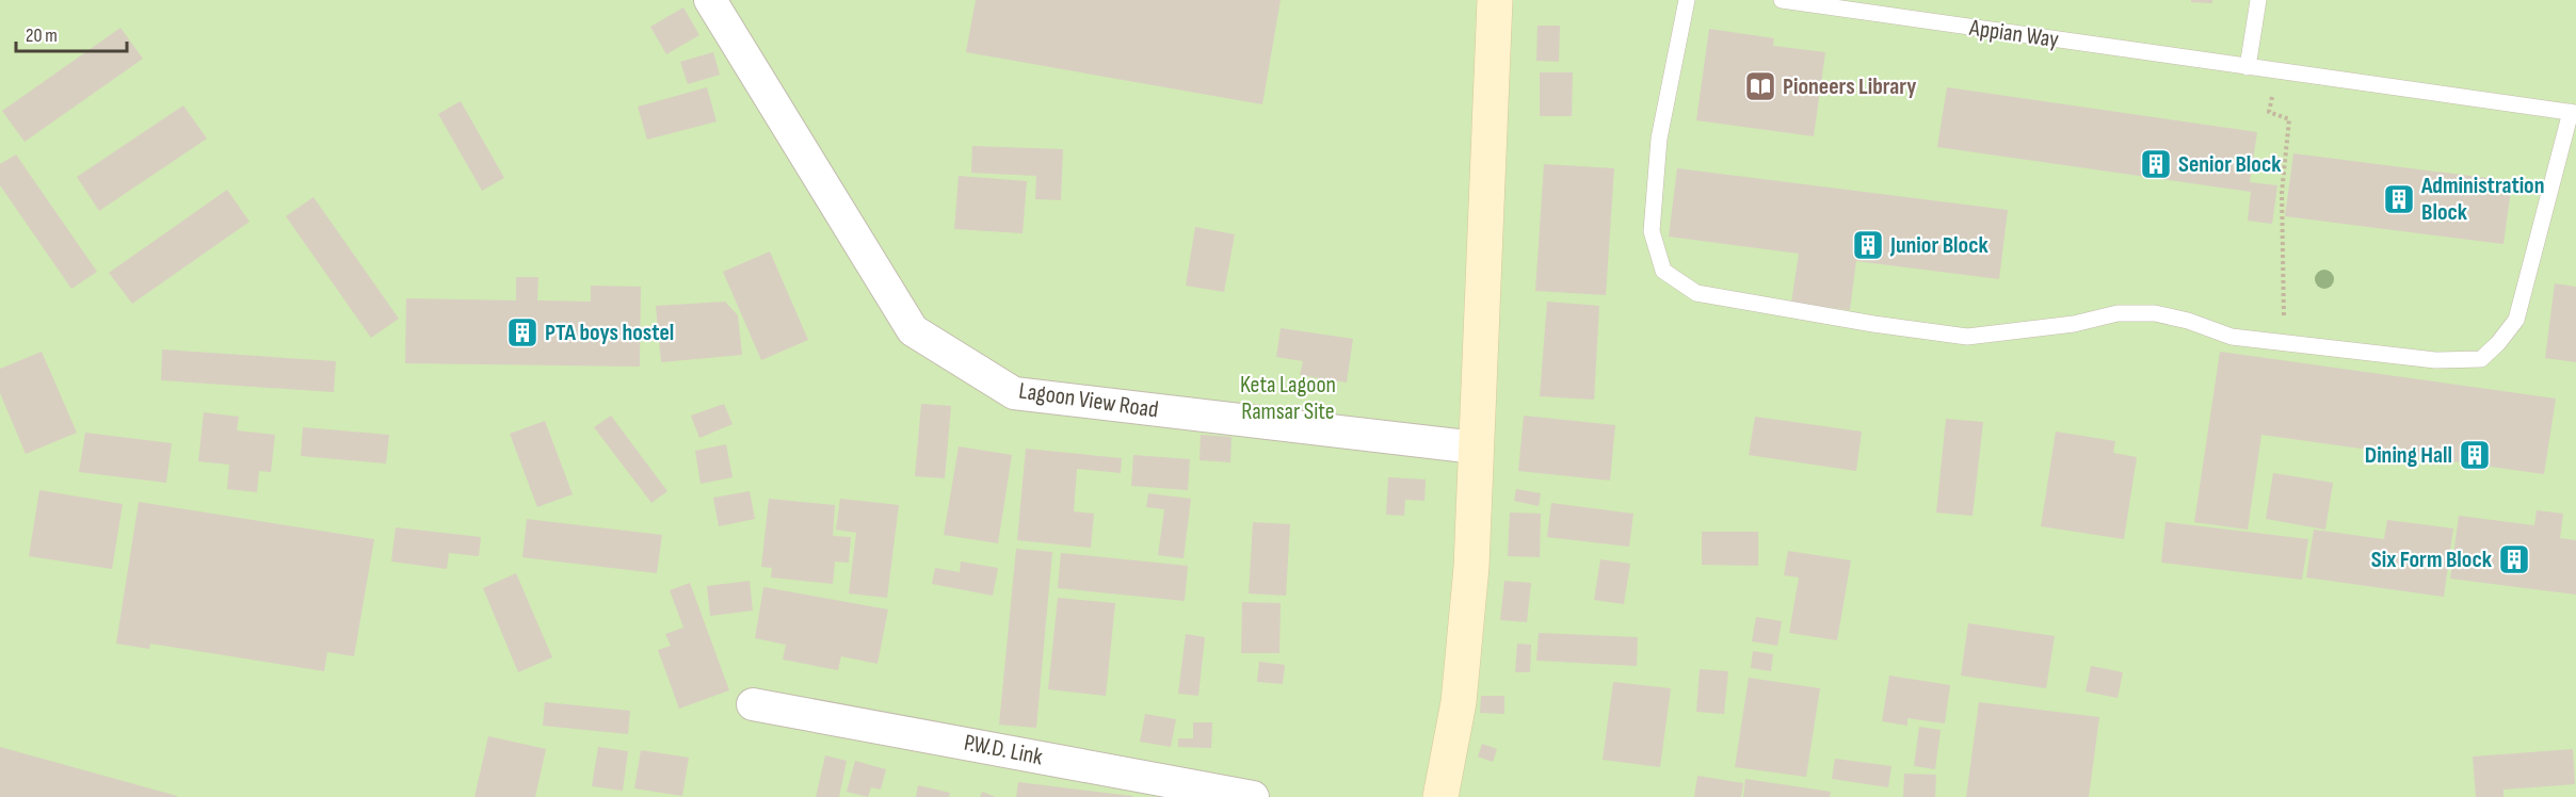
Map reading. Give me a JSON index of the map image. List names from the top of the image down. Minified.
{"streets":{"street":["Lagoon View Road","P.W.D. Link"],"lane":["Appian Way"]},"parks":["Keta Lagoon Ramsar Site"],"places":{"library":["Pioneers Library"],"building":["Senior Block","Administration Block","Junior Block","PTA boys hostel","Dining Hall","Six Form Block"]},"scale_bar":"20 m"}
